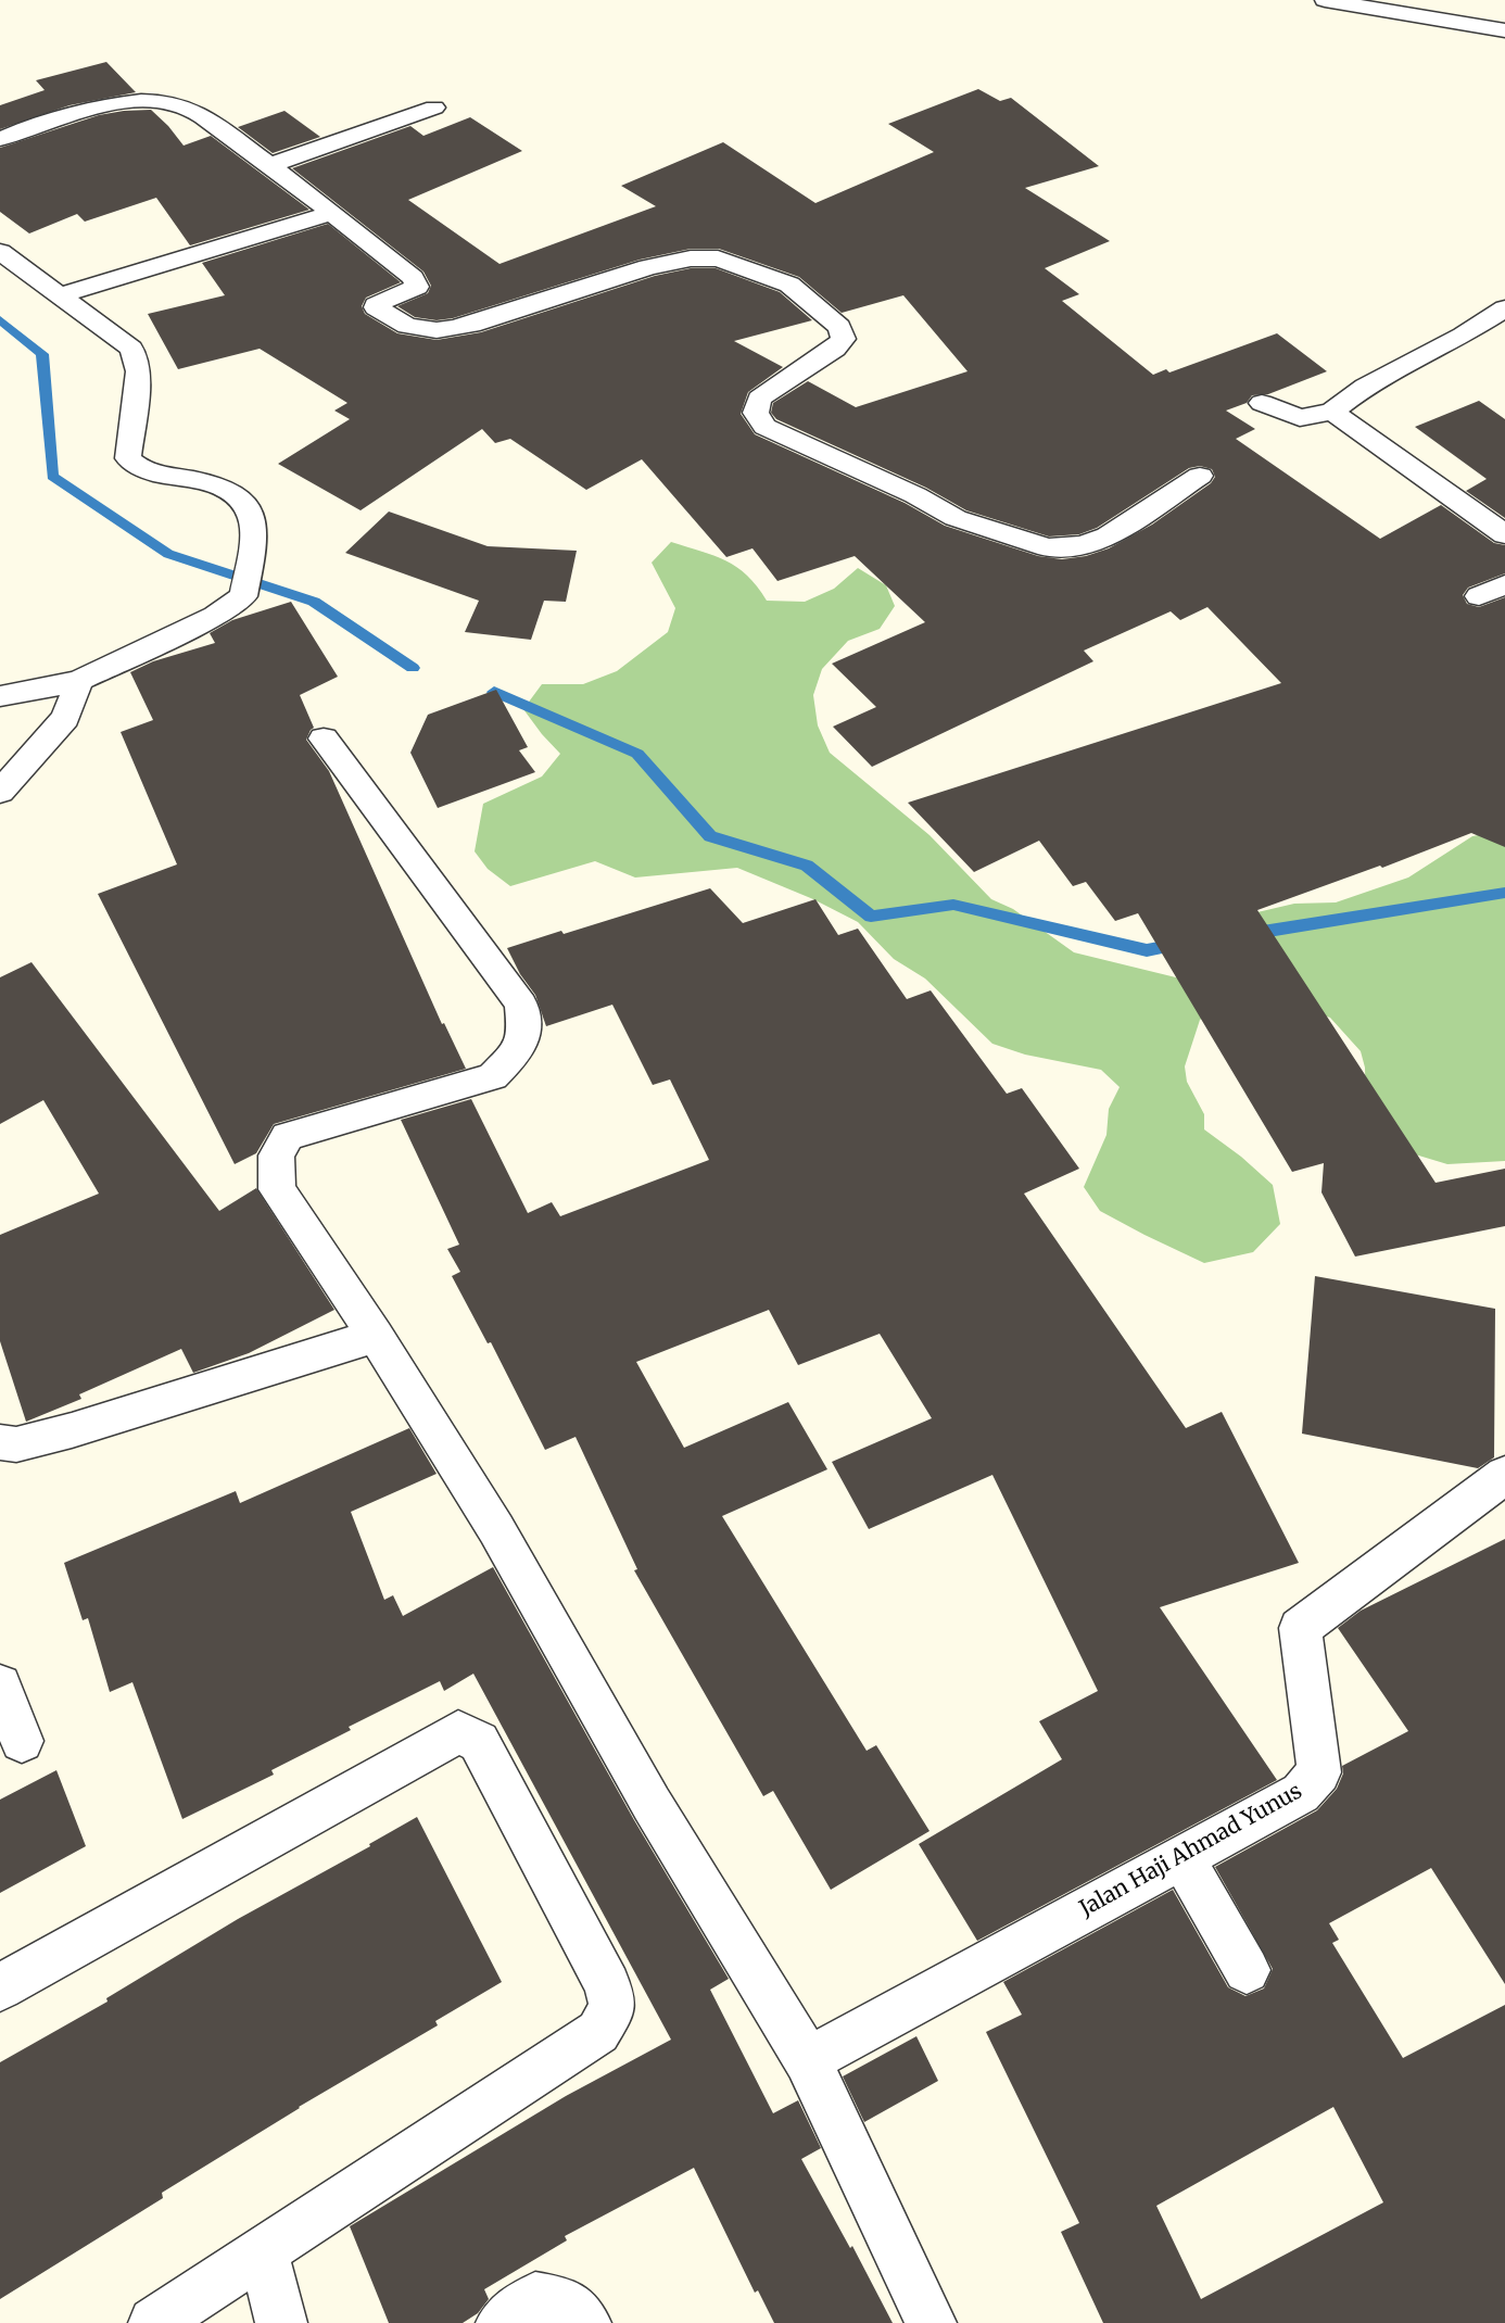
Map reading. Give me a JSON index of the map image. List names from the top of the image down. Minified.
{"streets":{"street":["Jalan Haji Ahmad Yunus"]}}
